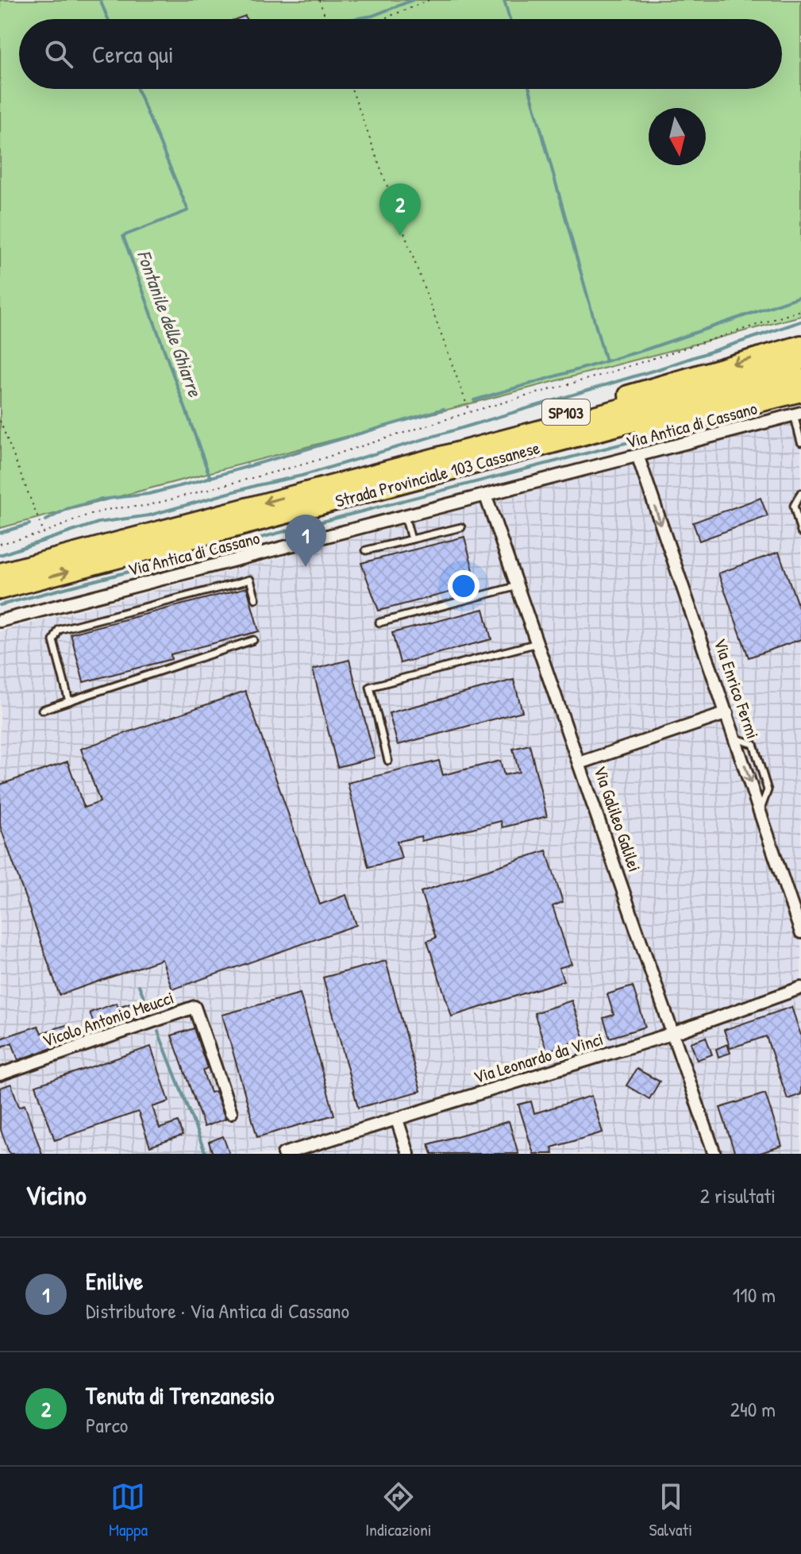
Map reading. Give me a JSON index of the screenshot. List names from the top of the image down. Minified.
{"streets":{"highway":["SP103","Strada Provinciale 103 Cassanese"],"street":["Via Antica di Cassano","Via Enrico Fermi","Via Galileo Galilei","Vicolo Antonio Meucci","Via Leonardo da Vinci"]},"crossings":[["SP103","Strada Provinciale 103 Cassanese"],["Via Antica di Cassano","Via Enrico Fermi"],["Via Antica di Cassano","Via Galileo Galilei"],["Via Galileo Galilei","Via Leonardo da Vinci"]],"one_way":["Via Enrico Fermi"],"water":["Fontanile delle Ghiarre"],"north":"bottom","page":{"search":"Cerca qui","pins":["2","1"],"heading":["Vicino","2 risultati"],"list":[{"mark":"1","name":"Enilive","note":"Distributore · Via Antica di Cassano","value":"110 m"},{"mark":"2","name":"Tenuta di Trenzanesio","note":"Parco","value":"240 m"}],"nav":["Mappa","Indicazioni","Salvati"]}}
